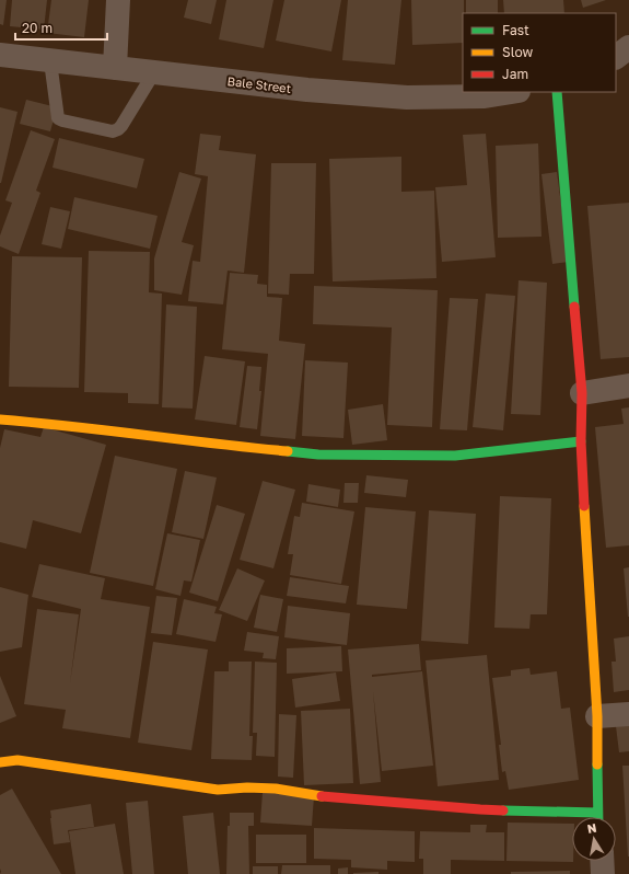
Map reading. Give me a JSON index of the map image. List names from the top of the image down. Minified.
{"streets":{"street":["Bale Street"]},"legend":["Fast","Slow","Jam"],"scale_bar":"20 m","north":"top"}
